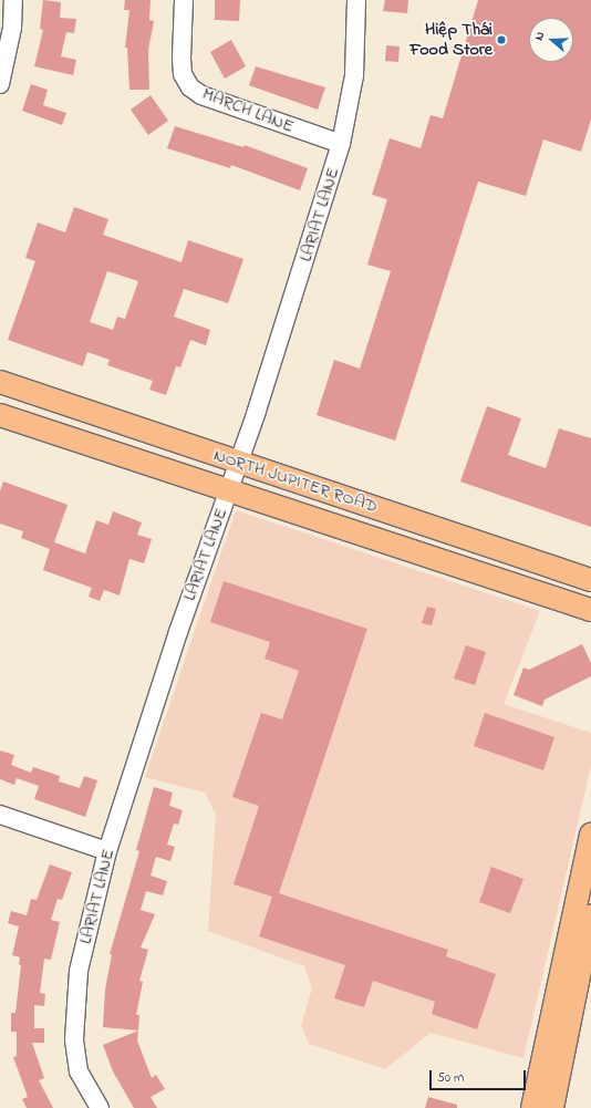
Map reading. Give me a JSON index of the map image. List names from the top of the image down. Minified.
{"streets":{"main road":["NORTH JUPITER ROAD"],"street":["MARCH LANE","LARIAT LANE"]},"crossings":[["MARCH LANE","LARIAT LANE"],["LARIAT LANE","NORTH JUPITER ROAD"]],"places":["Hiệp Thái Food Store"],"scale_bar":"50 m","north":"left"}
